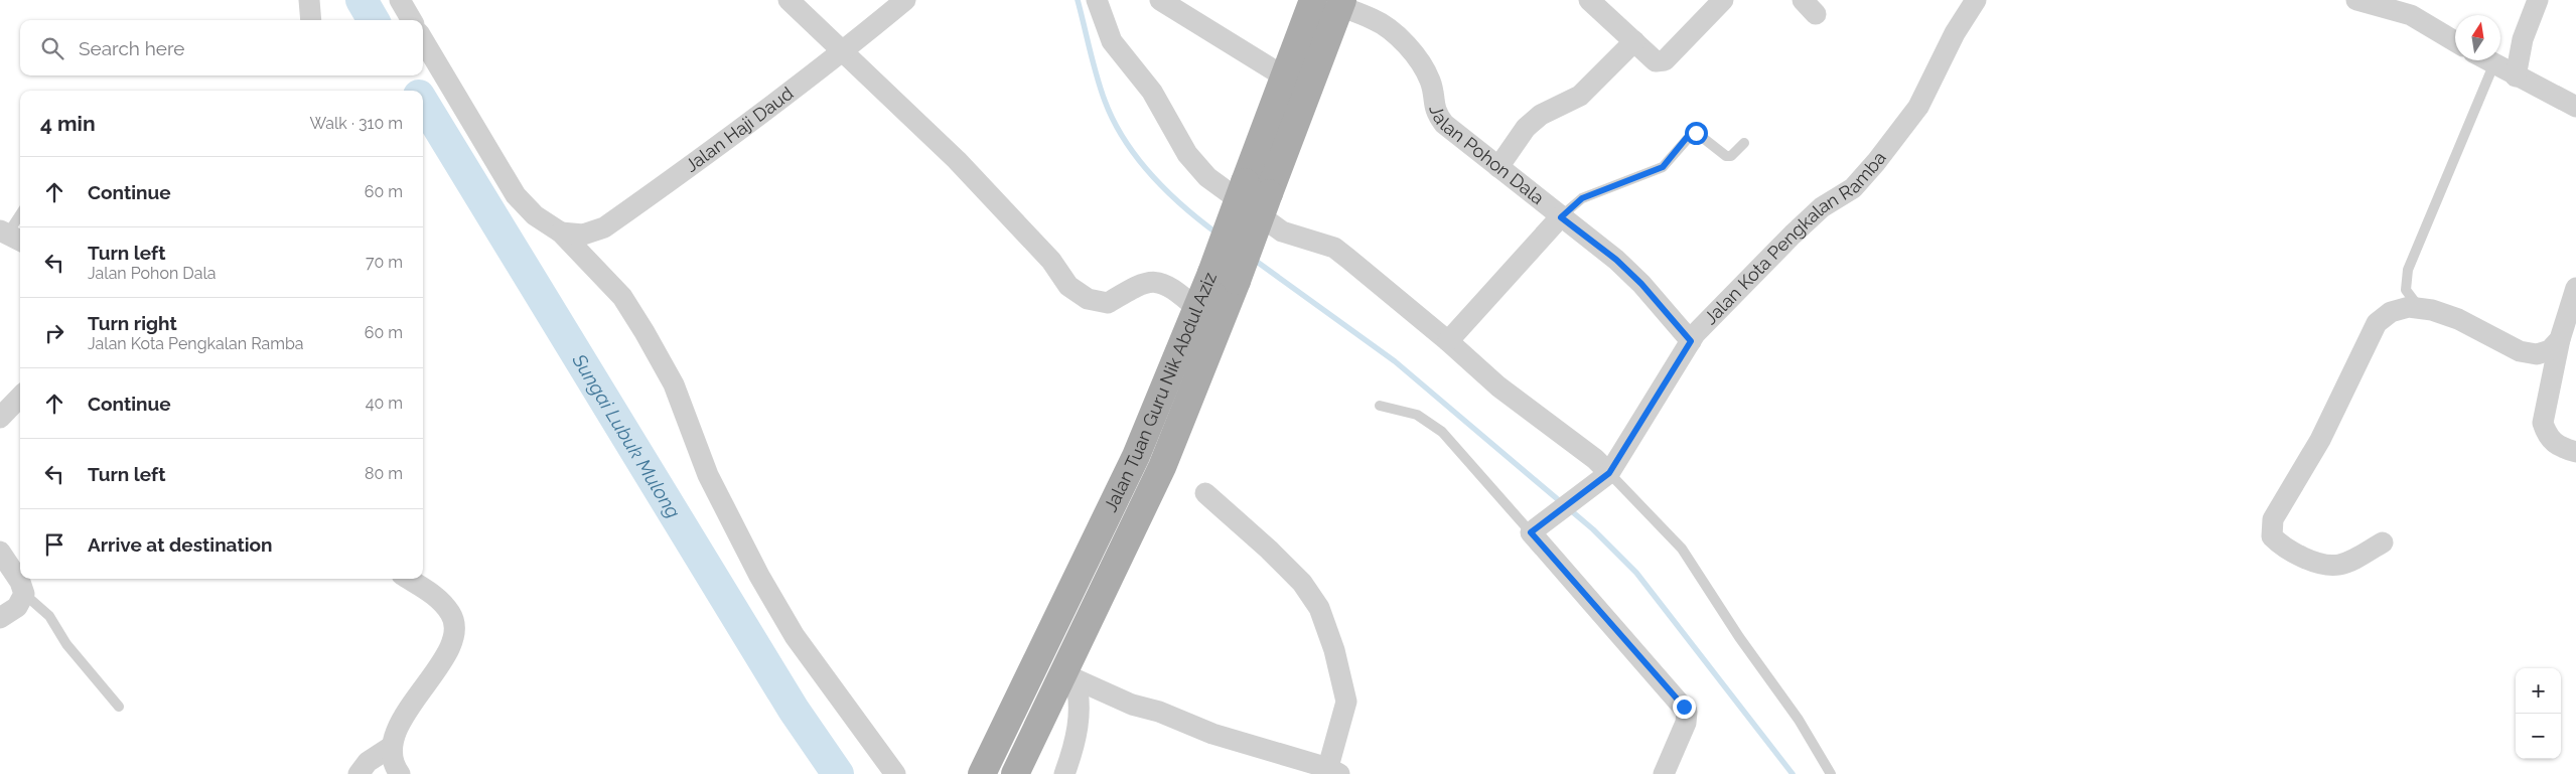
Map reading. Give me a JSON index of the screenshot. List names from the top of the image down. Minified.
{"streets":{"main road":["Jalan Tuan Guru Nik Abdul Aziz"],"street":["Jalan Haji Daud","Jalan Pohon Dala","Jalan Kota Pengkalan Ramba"]},"crossings":[["Jalan Pohon Dala","Jalan Kota Pengkalan Ramba"],["Jalan Pohon Dala","Jalan Tuan Guru Nik Abdul Aziz"]],"water":["Sungai Lubuk Mulong"],"north":"top","page":{"search":"Search here","heading":["4 min","Walk · 310 m"],"list":[["Continue","60 m"],["Turn left","Jalan Pohon Dala","70 m"],["Turn right","Jalan Kota Pengkalan Ramba","60 m"],["Continue","40 m"],["Turn left","80 m"],"Arrive at destination"],"map_buttons":["+","−"]}}
